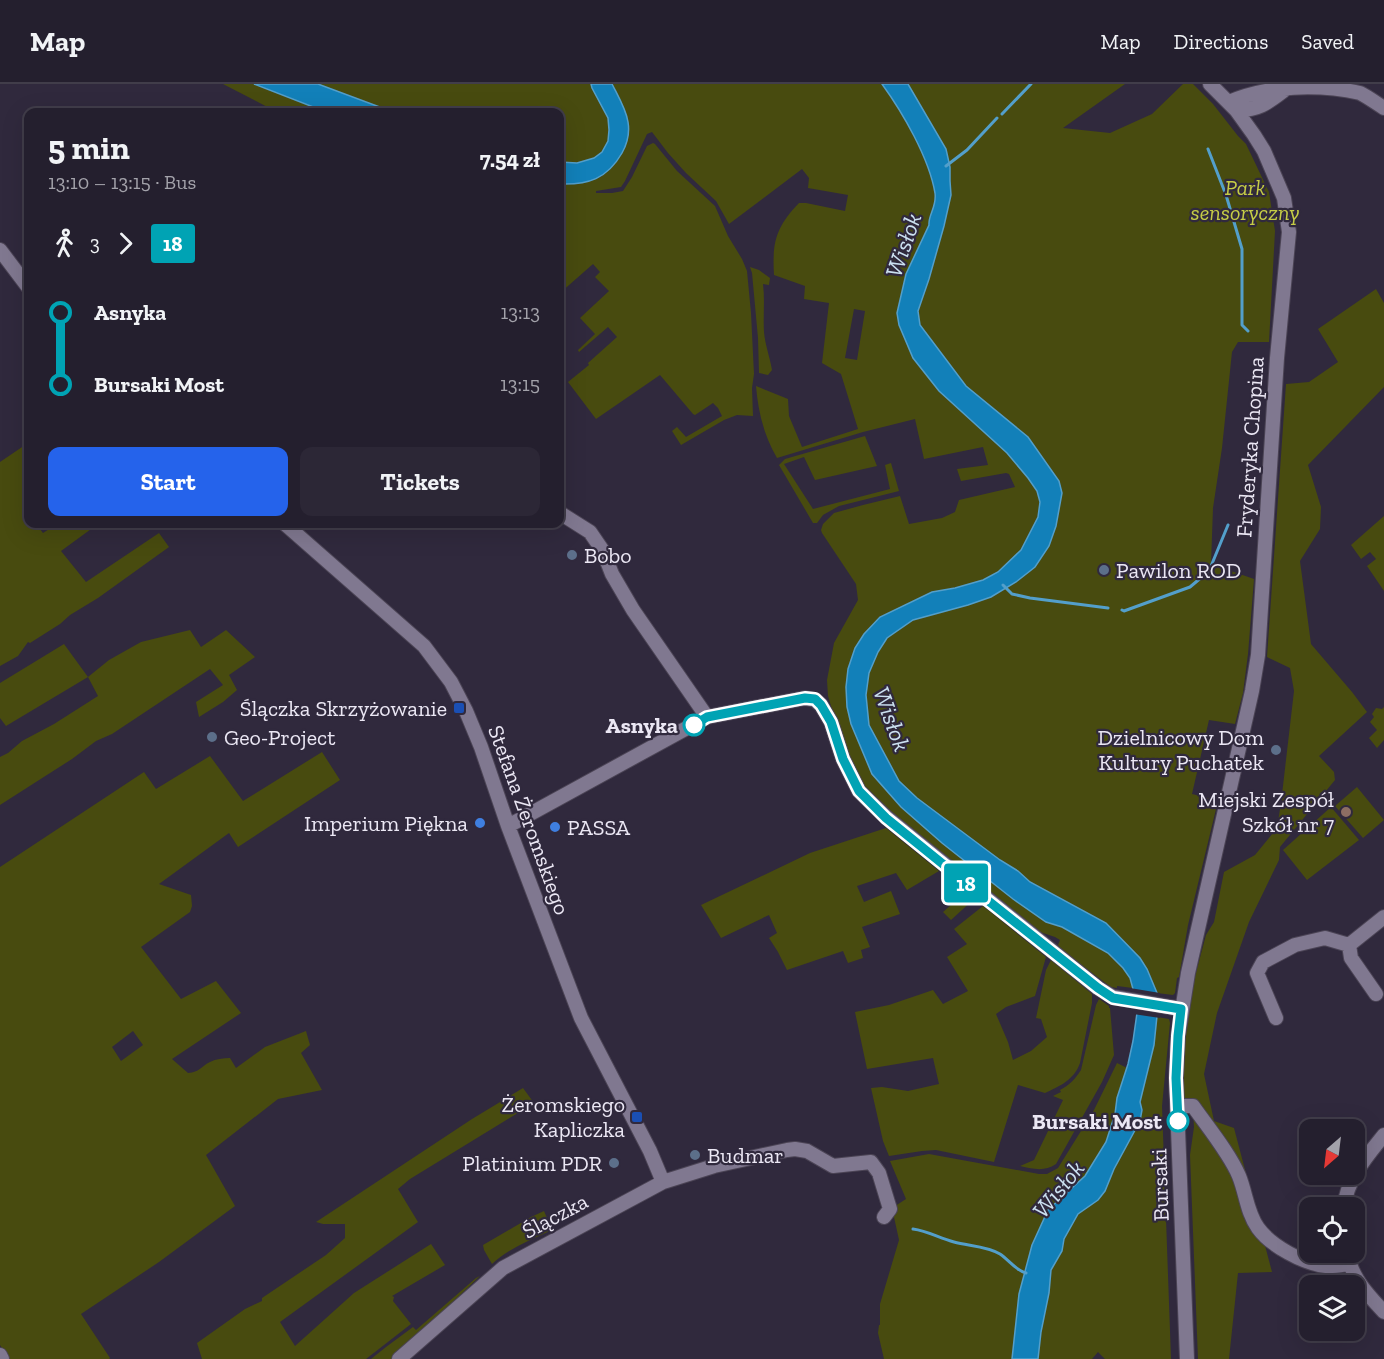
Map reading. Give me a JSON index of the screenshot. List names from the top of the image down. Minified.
{"streets":{"street":["Fryderyka Chopina","Stefana Żeromskiego","Bursaki","Ślączka"]},"crossings":[["Fryderyka Chopina","Bursaki"],["Stefana Żeromskiego","Ślączka"]],"water":["Wisłok"],"parks":["Park sensoryczny"],"places":{"other":["Bobo","Pawilon ROD","Asnyka","Geo-Project","Dzielnicowy Dom Kultury Puchatek","Miejski Zespół Szkół nr 7","Imperium Piękna","PASSA","Bursaki Most","Budmar","Platinium PDR"],"transit":["Ślączka Skrzyżowanie","Żeromskiego Kapliczka"]},"lines":["bus line 18"],"north":"bottom left","page":{"header":"Map","nav":["Map","Directions","Saved"],"on_map":"18","heading":["5 min","13:10 – 13:15 · Bus","7.54 zł"],"legs":["3","18"],"list":[{"name":"Asnyka","value":"13:13"},{"name":"Bursaki Most","value":"13:15"}],"buttons":["Start","Tickets"]}}
